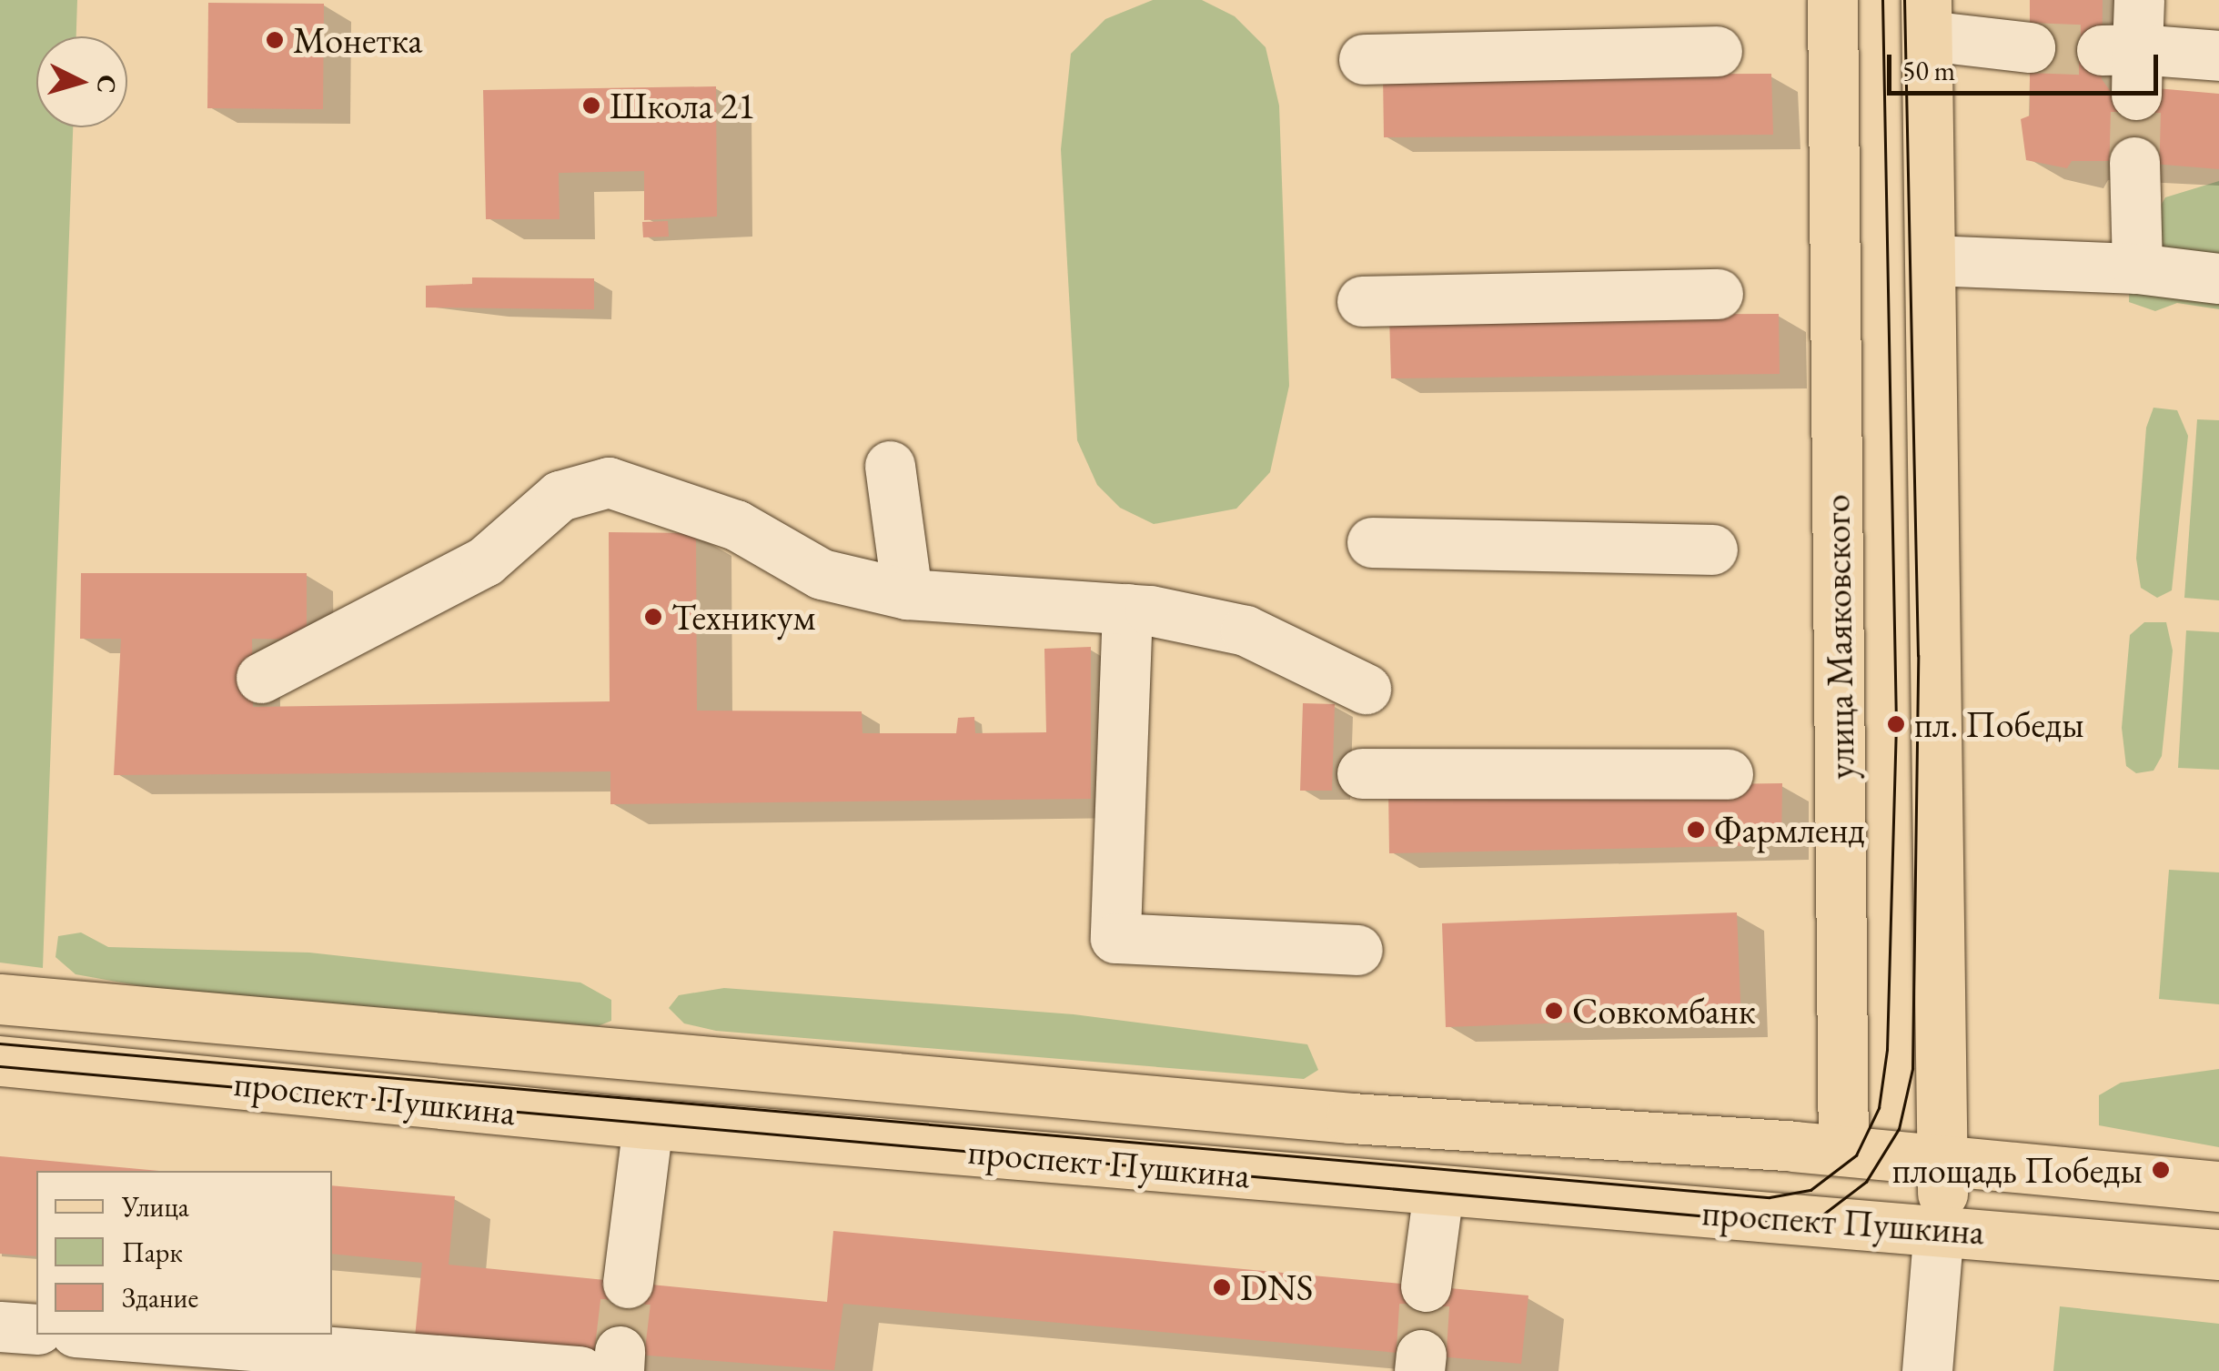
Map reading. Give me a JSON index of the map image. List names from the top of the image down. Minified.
{"streets":{"main road":["улица Маяковского","проспект Пушкина"]},"crossings":[["улица Маяковского","проспект Пушкина"]],"places":["Монетка","Школа 21","Техникум","пл. Победы","Фармленд","Совкомбанк","площадь Победы","DNS"],"legend":["Улица","Парк","Здание"],"scale_bar":"50 m","north":"right"}
